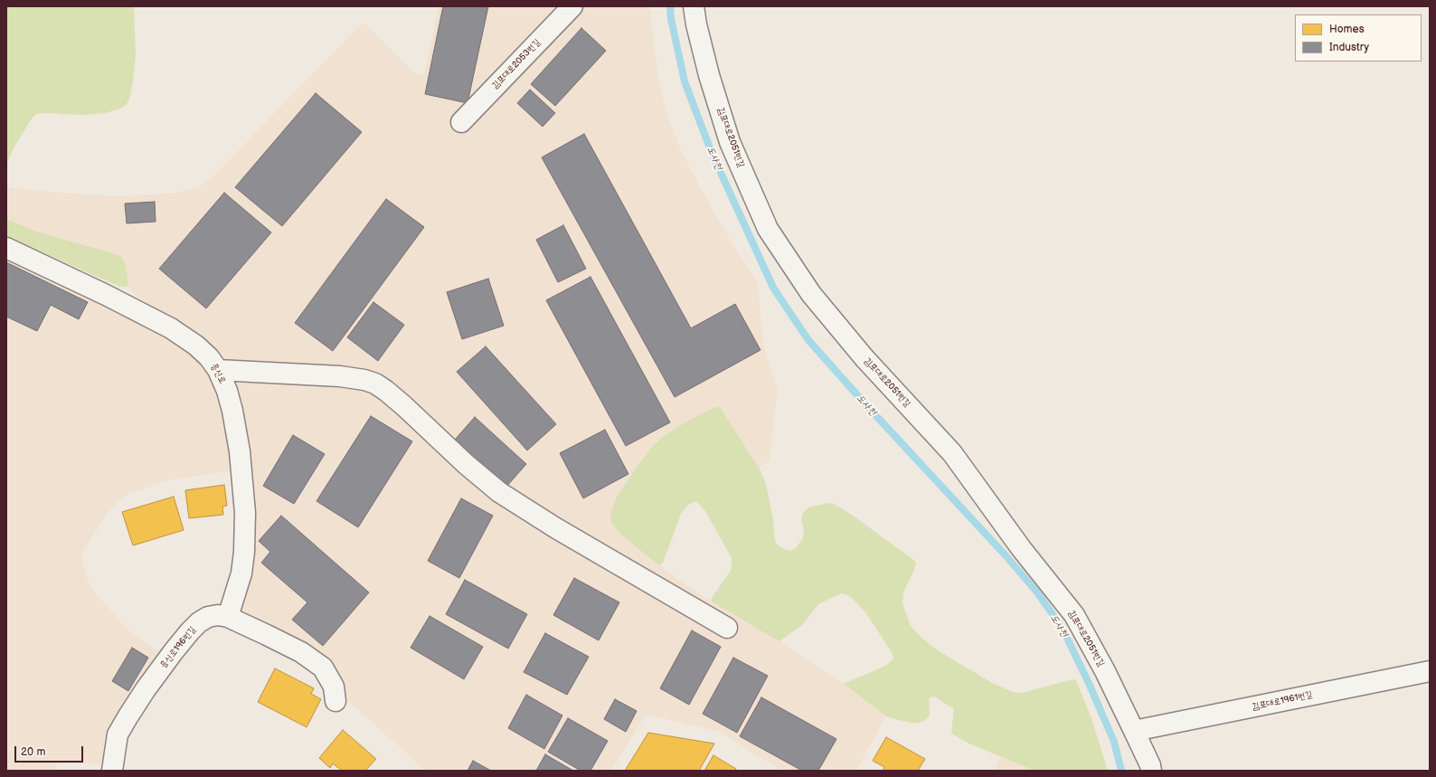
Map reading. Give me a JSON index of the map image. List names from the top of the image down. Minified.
{"streets":{"lane":["김포대로2053번길","김포대로2051번길","흥신로","흥신로196번길","김포대로1961번길"]},"crossings":[["김포대로2051번길","김포대로1961번길"],["흥신로","흥신로196번길"]],"water":["도사천"],"legend":["Homes","Industry"],"scale_bar":"20 m"}
